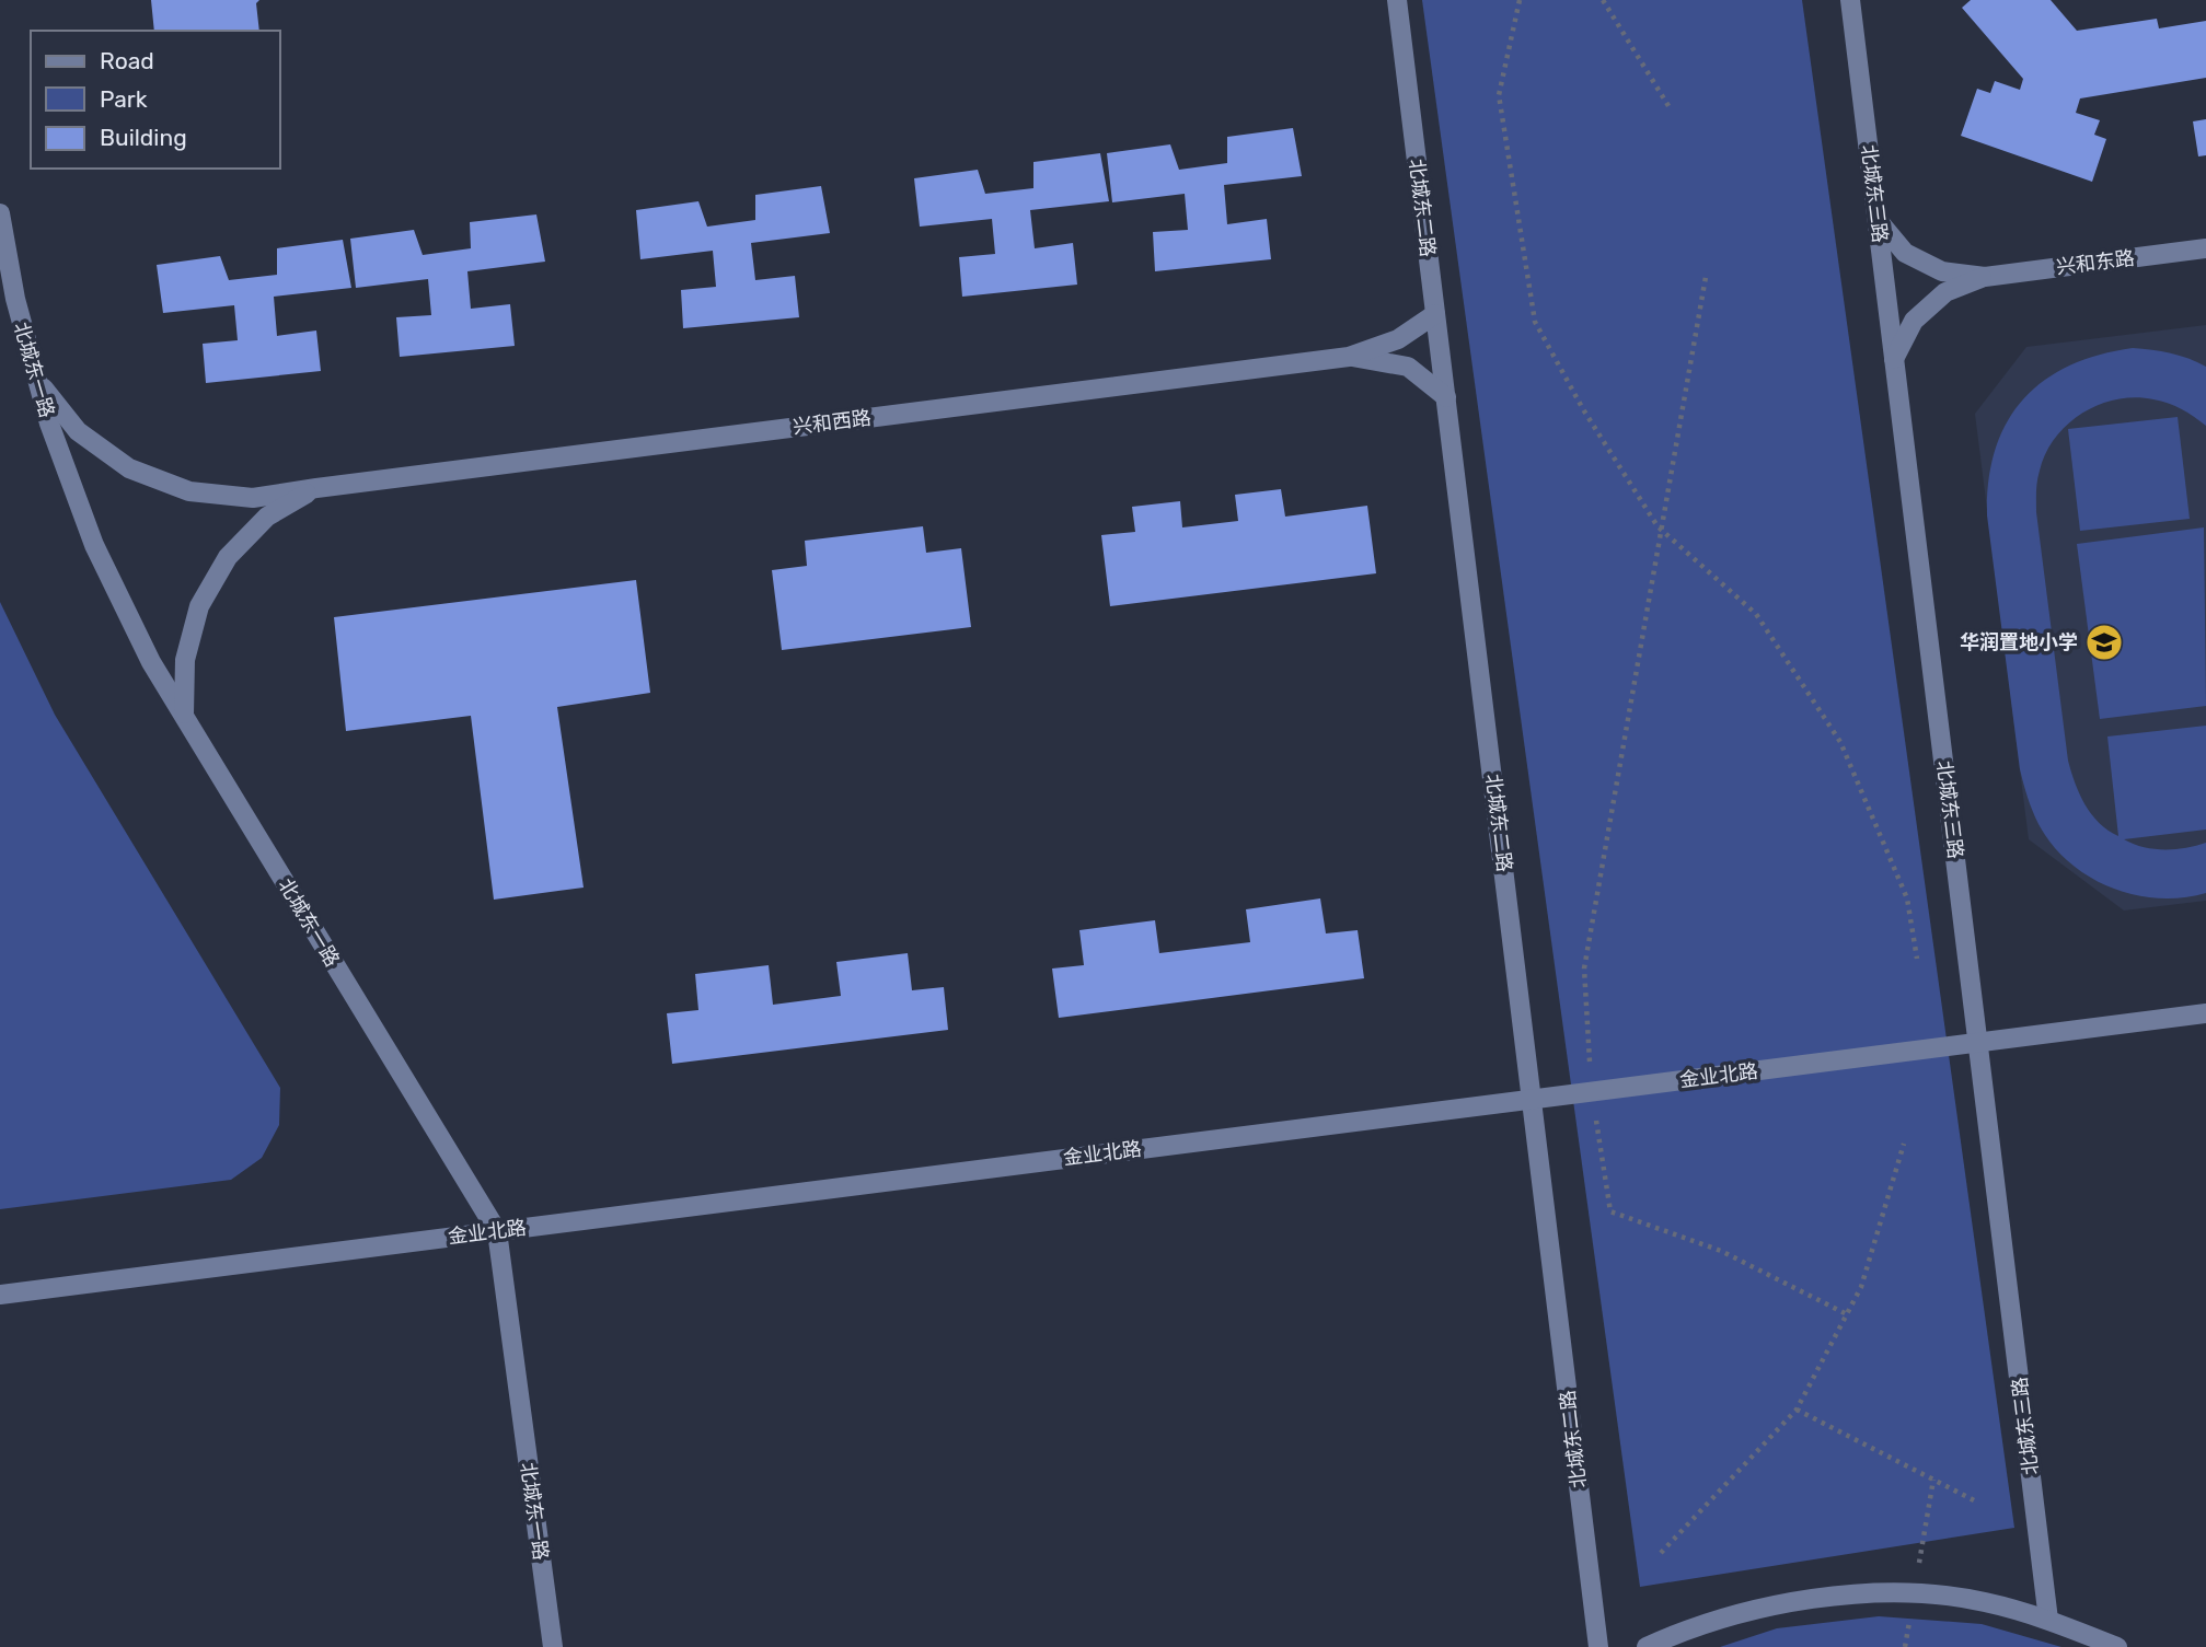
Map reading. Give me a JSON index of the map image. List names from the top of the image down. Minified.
{"streets":{"street":["北城东三路","北城东二路","兴和东路","北城东一路","兴和西路","金业北路"]},"crossings":[["北城东三路","金业北路"],["北城东二路","金业北路"],["北城东一路","兴和西路"],["北城东一路","金业北路"]],"places":{"school or university":["华润置地小学"]},"legend":["Road","Park","Building"]}
